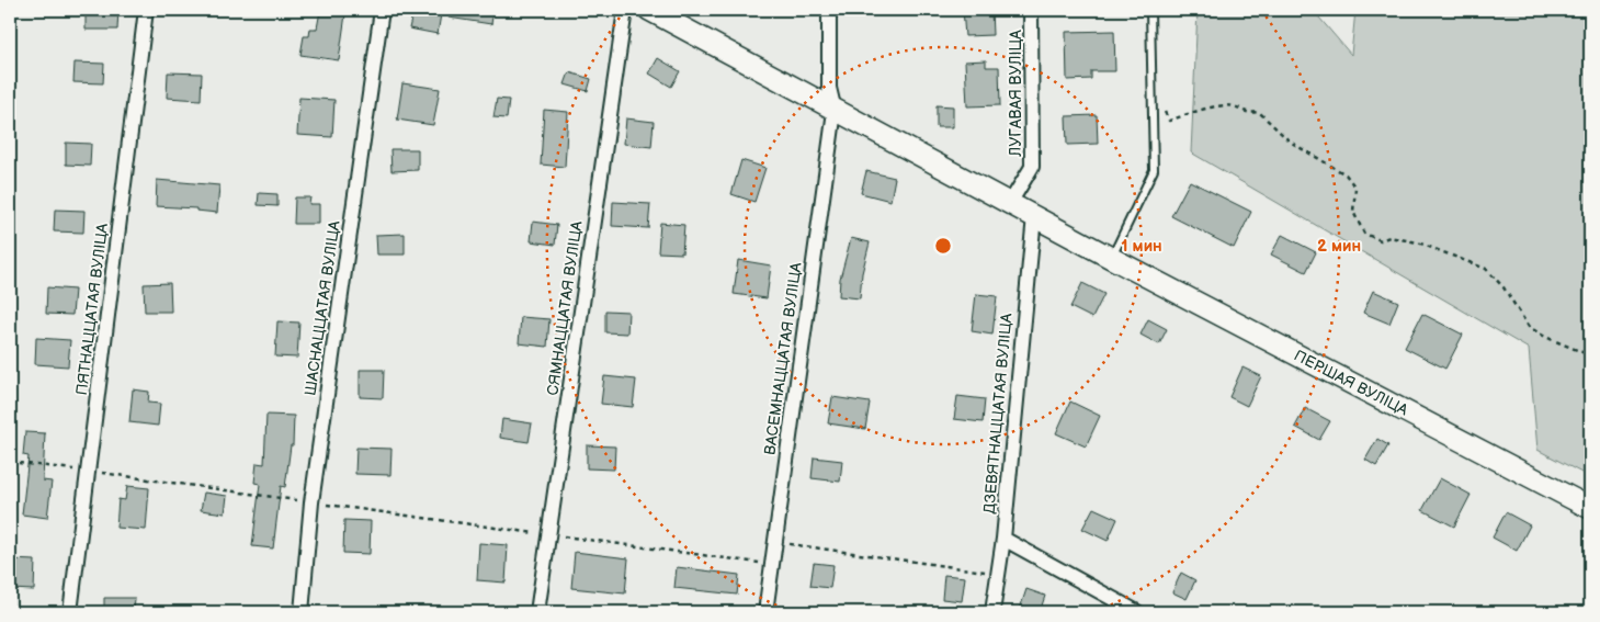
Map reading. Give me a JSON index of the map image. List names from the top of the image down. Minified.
{"streets":{"main road":["ПЕРШАЯ ВУЛІЦА"],"street":["ЛУГАВАЯ ВУЛІЦА","ШАСНАЦЦАТАЯ ВУЛІЦА","СЯМНАЦЦАТАЯ ВУЛІЦА","ПЯТНАЦЦАТАЯ ВУЛІЦА","ВАСЕМНАЦЦАТАЯ ВУЛІЦА","ДЗЕВЯТНАЦЦАТАЯ ВУЛІЦА"]},"crossings":[["ЛУГАВАЯ ВУЛІЦА","ПЕРШАЯ ВУЛІЦА"],["ВАСЕМНАЦЦАТАЯ ВУЛІЦА","ПЕРШАЯ ВУЛІЦА"],["ПЕРШАЯ ВУЛІЦА","ДЗЕВЯТНАЦЦАТАЯ ВУЛІЦА"]],"rings":["1 мин","2 мин"]}
